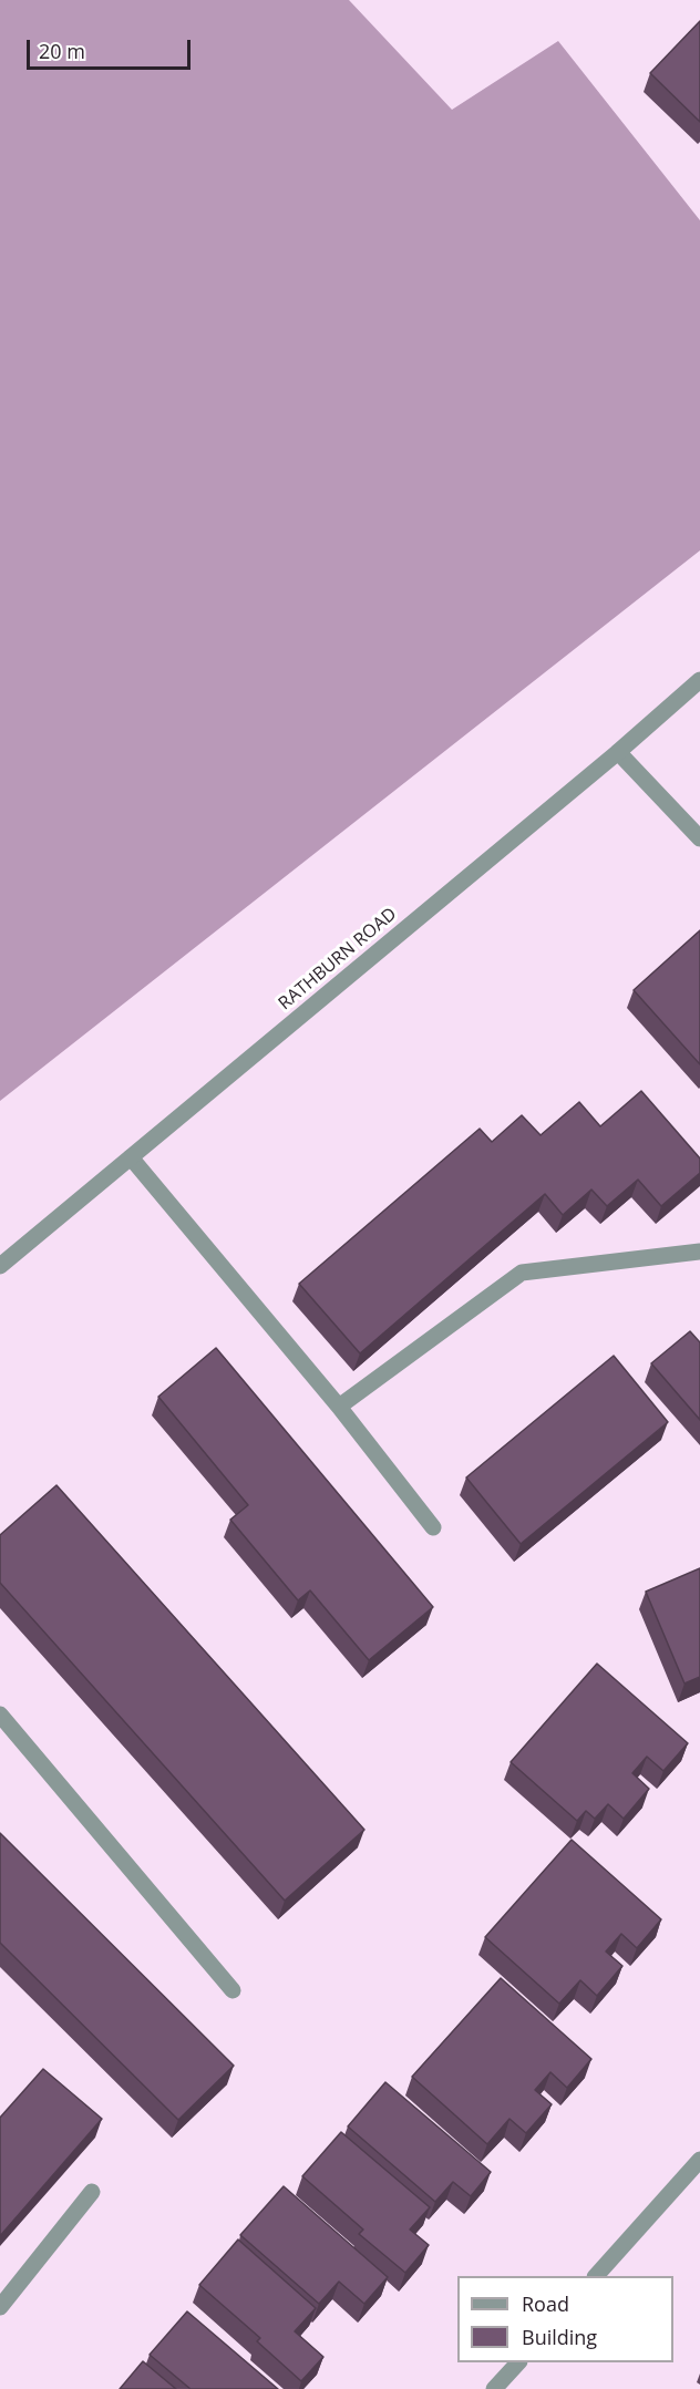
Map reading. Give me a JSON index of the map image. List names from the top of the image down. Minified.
{"streets":{"street":["RATHBURN ROAD"]},"legend":["Road","Building"],"scale_bar":"20 m"}
